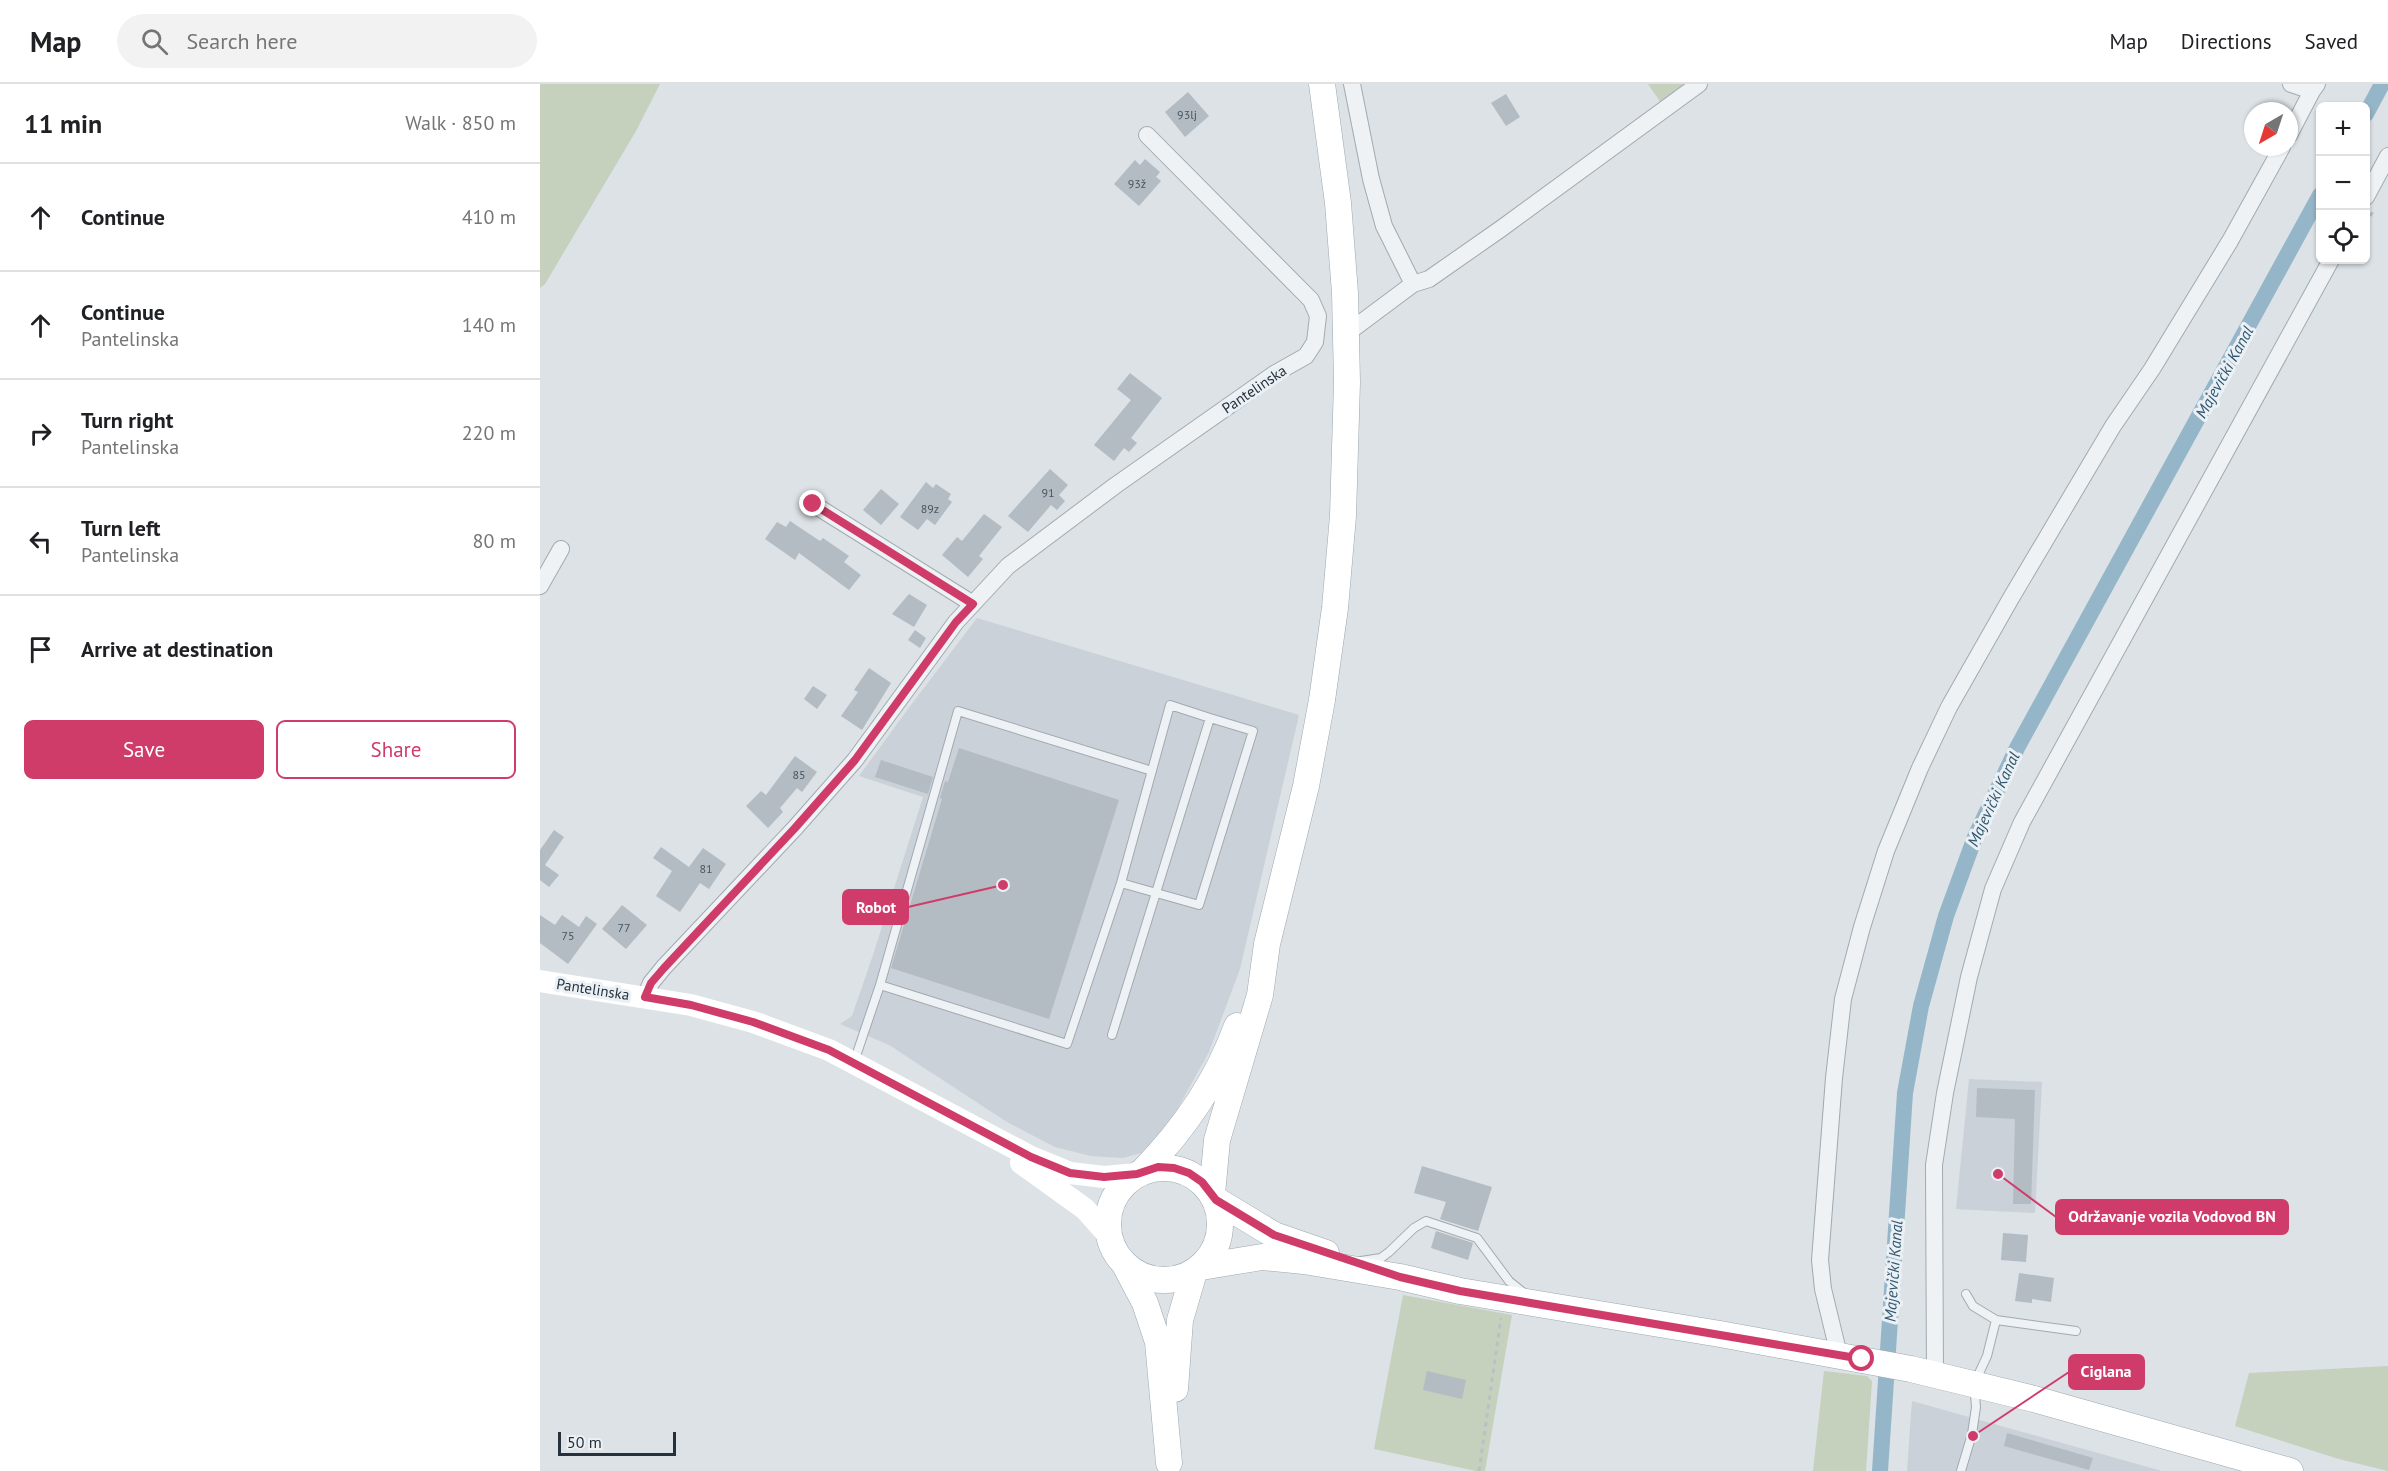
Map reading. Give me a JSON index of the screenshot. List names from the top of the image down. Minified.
{"streets":{"main road":["Pantelinska"]},"water":["Majevički Kanal"],"places":["Robot","Održavanje vozila Vodovod BN","Ciglana"],"house_numbers":["93lj","93ž","91","89z","85","81","77","75"],"scale_bar":"50 m","north":"bottom left","page":{"header":"Map","search":"Search here","nav":["Map","Directions","Saved"],"heading":["11 min","Walk · 850 m"],"map_buttons":["+","−"],"list":[["Continue","410 m"],["Continue","Pantelinska","140 m"],["Turn right","Pantelinska","220 m"],["Turn left","Pantelinska","80 m"],"Arrive at destination"],"buttons":["Save","Share"],"scale":"50 m"}}
